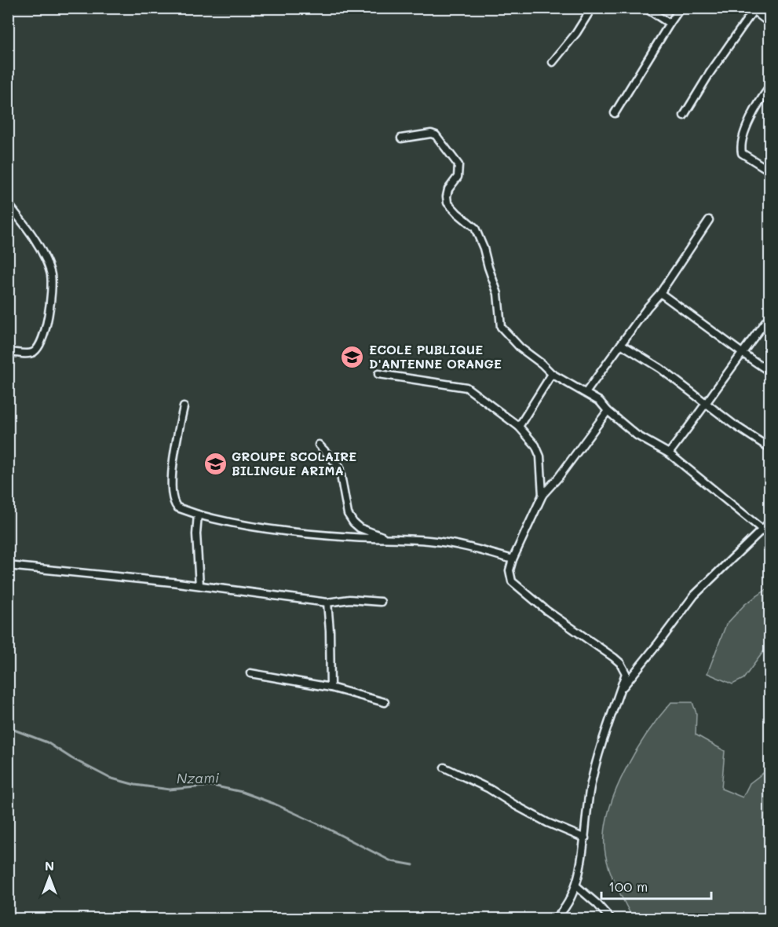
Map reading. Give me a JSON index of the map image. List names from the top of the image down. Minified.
{"water":["Nzami"],"places":{"school or university":["ECOLE PUBLIQUE D'ANTENNE ORANGE","GROUPE SCOLAIRE BILINGUE ARIMA"]},"scale_bar":"100 m","north":"top"}
